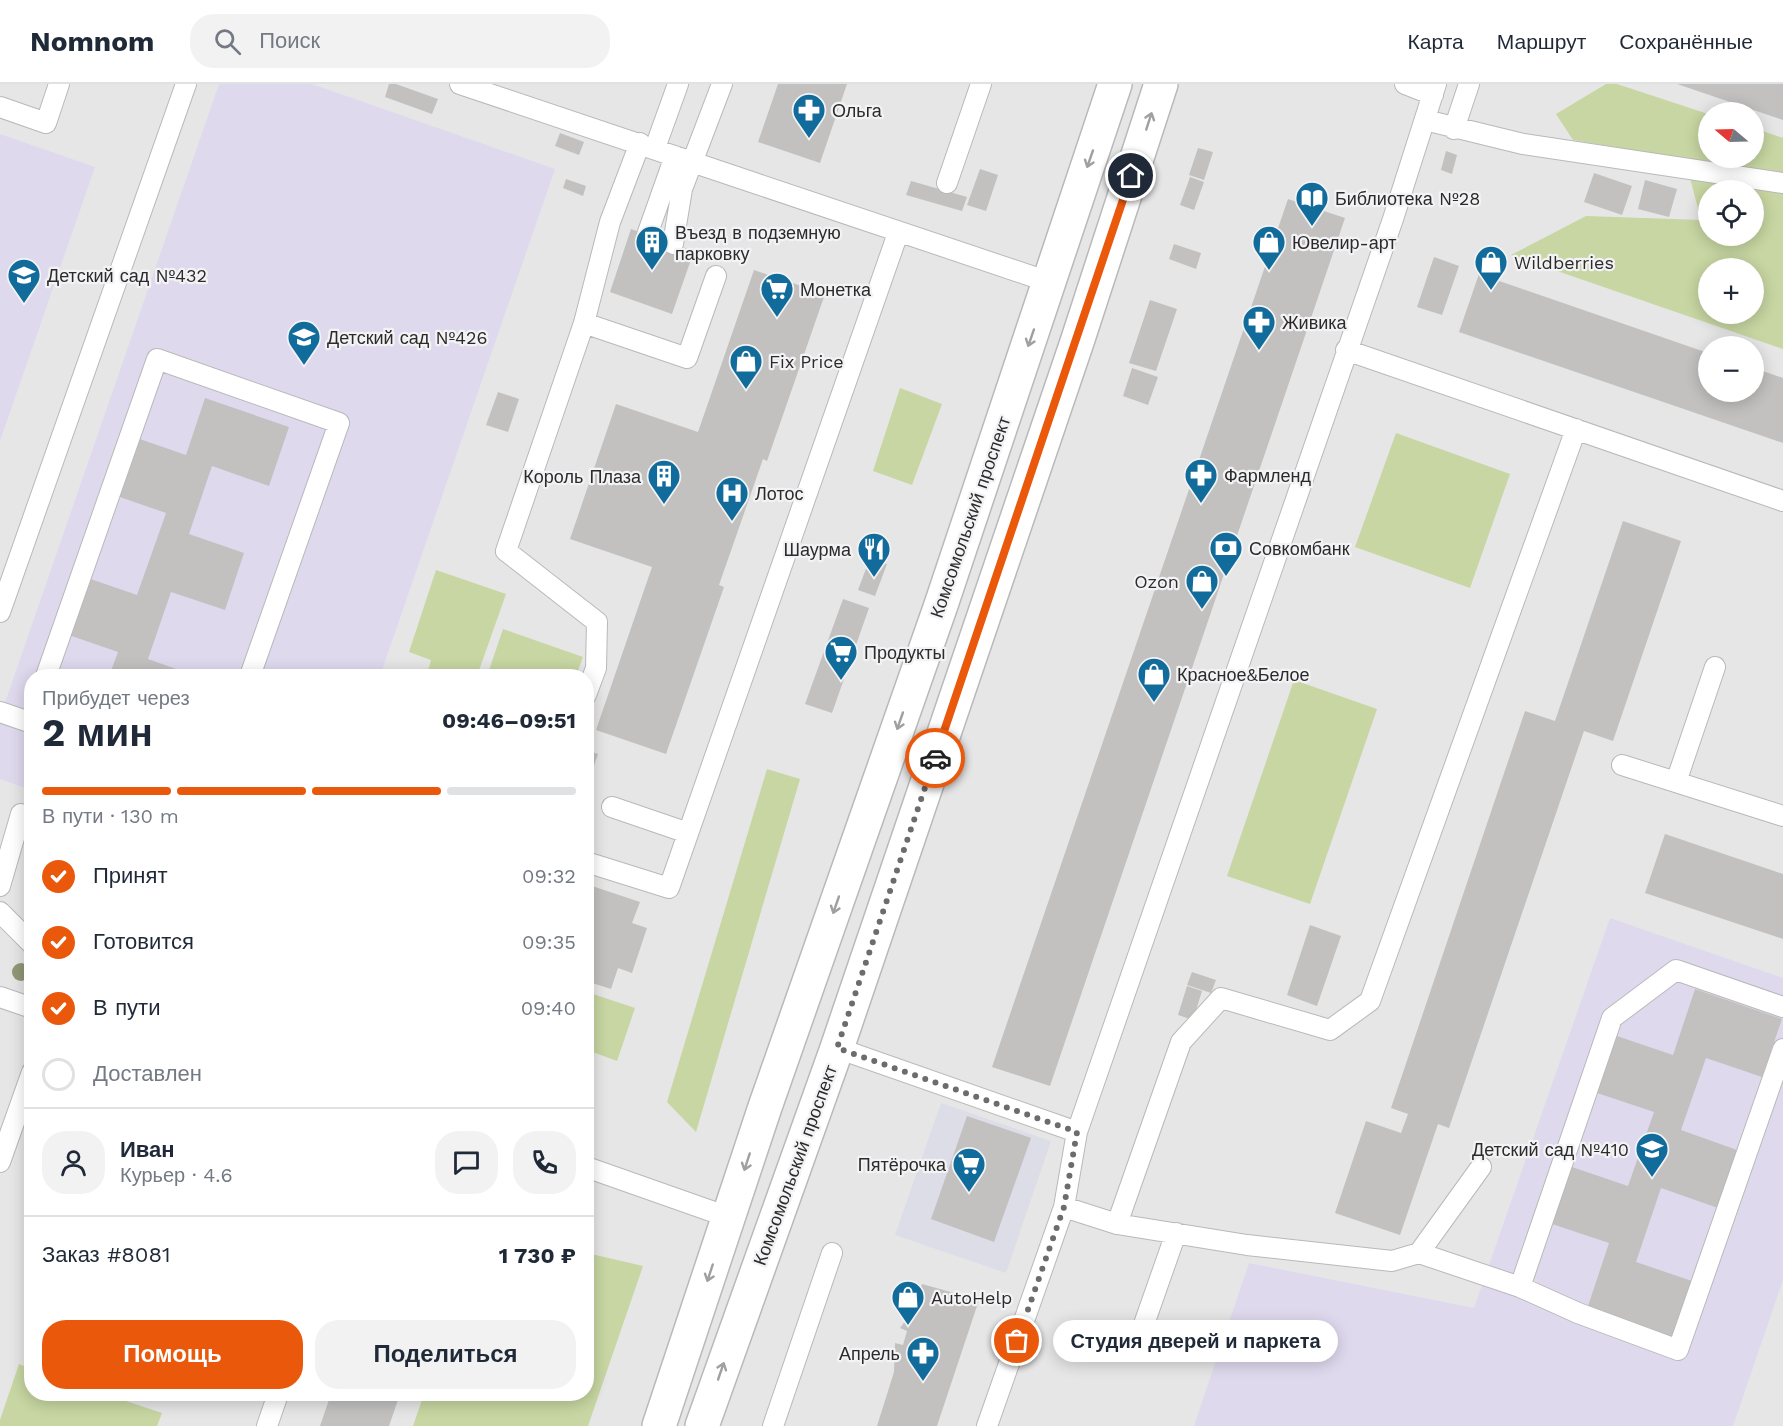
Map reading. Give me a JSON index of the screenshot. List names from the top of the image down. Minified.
{"streets":{"main road":["Комсомольский проспект"]},"places":{"pharmacy":["Ольга","Живика","Фармленд","Апрель"],"library":["Библиотека №28"],"building":["Въезд в подземную парковку","Король Плаза"],"shop":["Ювелир-арт","Wildberries","Fix Price","Ozon","Красное&Белое","AutoHelp"],"school or university":["Детский сад №432","Детский сад №426","Детский сад №410"],"supermarket":["Монетка","Продукты","Пятёрочка"],"hospital":["Лотос"],"bank":["Совкомбанк"],"restaurant":["Шаурма"],"other":["Студия дверей и паркета"]},"north":"left","page":{"header":"Nomnom","search":"Поиск","nav":["Карта","Маршрут","Сохранённые"],"map_buttons":["+","−"],"heading":["2 мин","Прибудет через","09:46–09:51"],"panel":["Иван","Курьер · 4.6","Заказ #8081","1 730 ₽"],"bar":"В пути · 130 m","list":[["Принят","09:32"],["Готовится","09:35"],["В пути","09:40"],"Доставлен"],"buttons":["Помощь","Поделиться"],"bubble":"Студия дверей и паркета"}}
